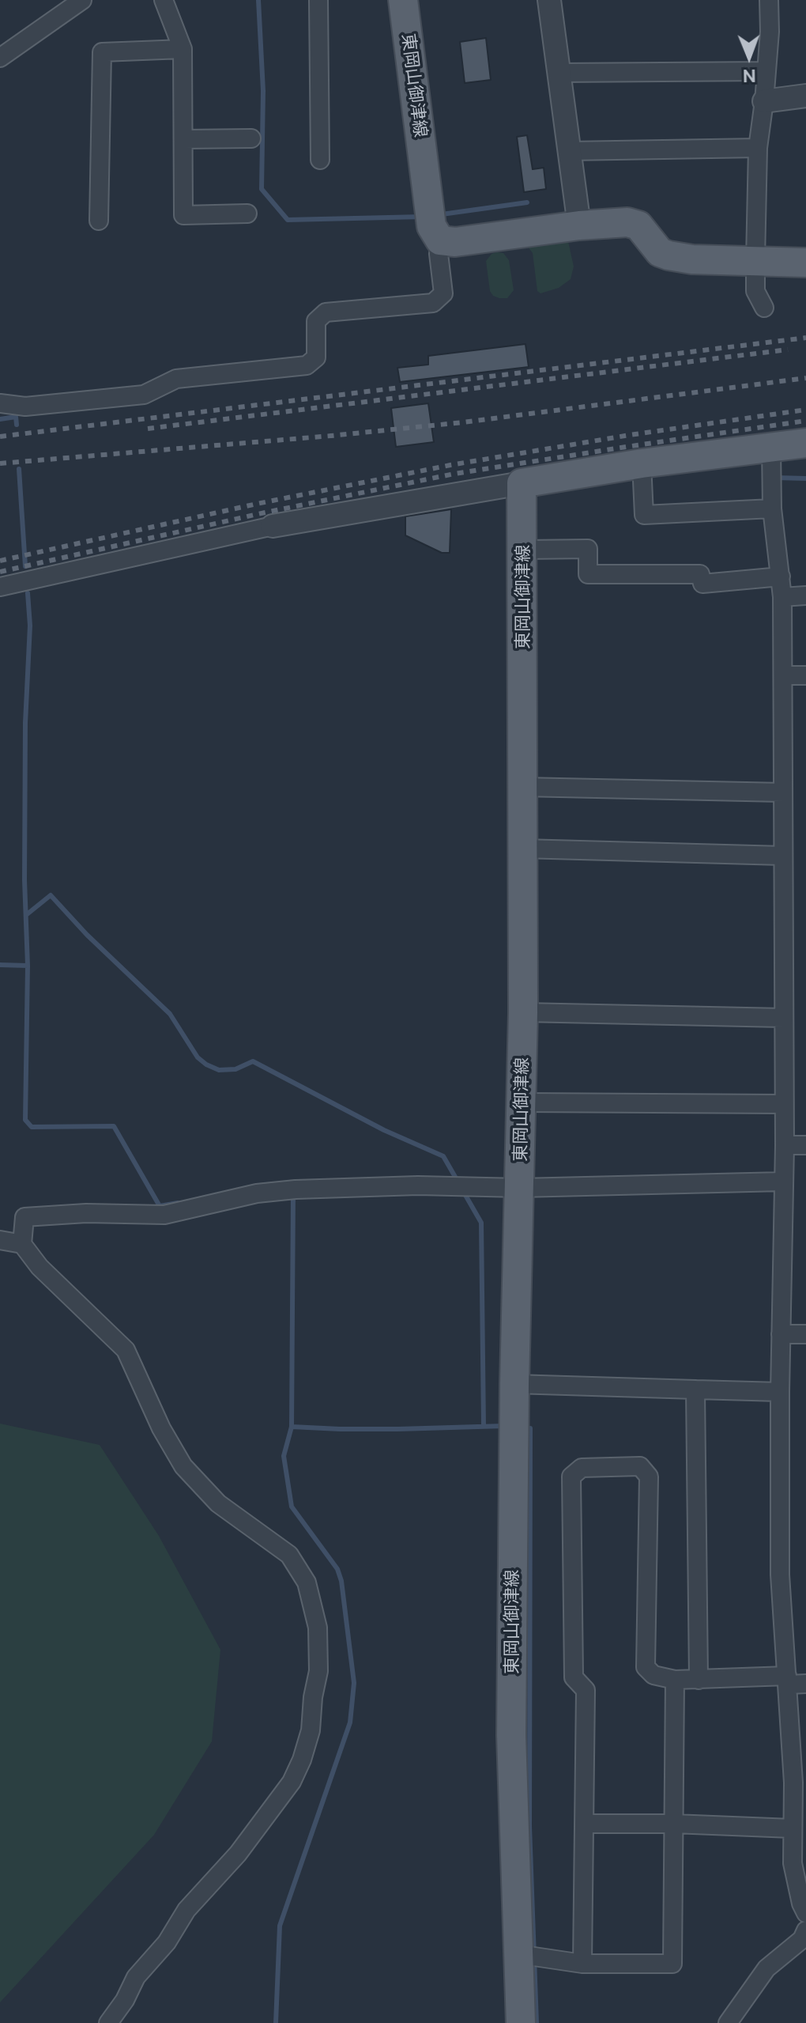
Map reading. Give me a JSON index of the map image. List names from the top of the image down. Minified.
{"streets":{"main road":["東岡山御津線"]},"north":"bottom"}
